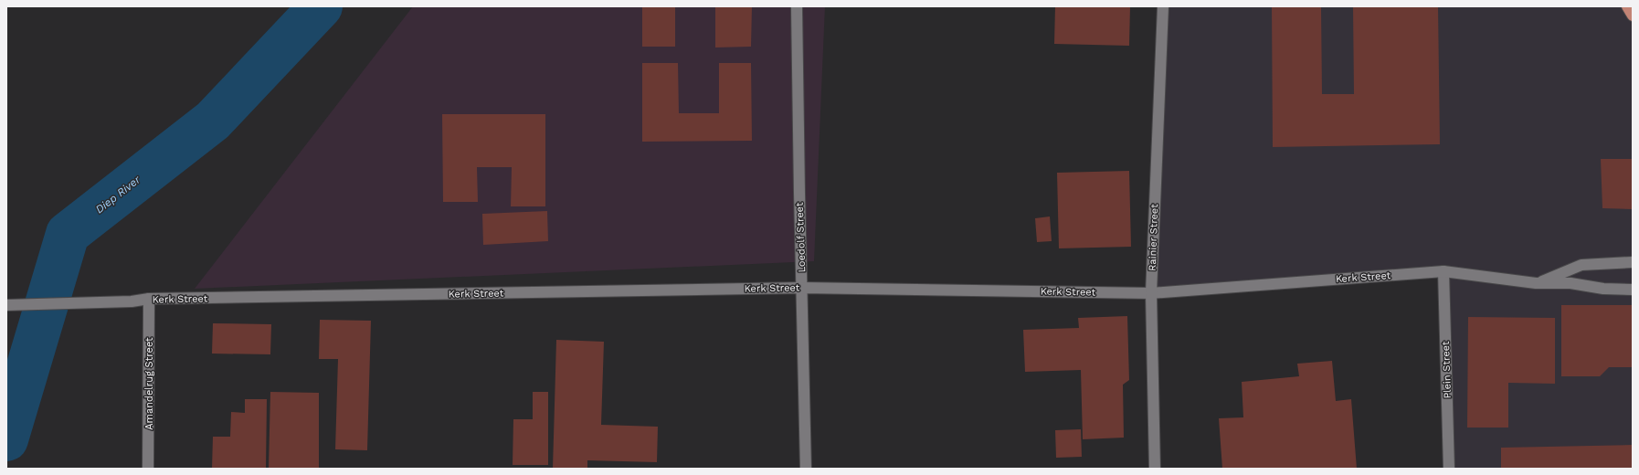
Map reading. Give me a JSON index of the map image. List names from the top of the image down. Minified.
{"streets":{"street":["Loedolf Street","Rainier Street","Kerk Street","Plein Street","Amandelrug Street"]},"crossings":[["Loedolf Street","Kerk Street"],["Rainier Street","Kerk Street"],["Kerk Street","Plein Street"],["Kerk Street","Amandelrug Street"]],"water":["Diep River"]}
